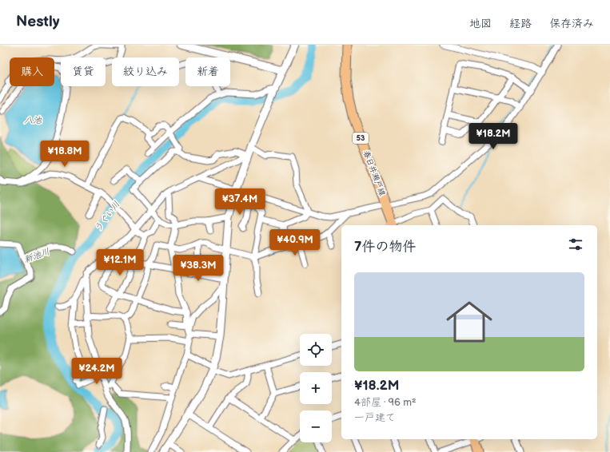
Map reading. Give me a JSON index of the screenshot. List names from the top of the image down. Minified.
{"streets":{"main road":["53","春日井瀬戸線"]},"water":["八池","うぐい川","新池川"],"page":{"header":"Nestly","nav":["地図","経路","保存済み"],"chip":["購入","賃貸","絞り込み","新着"],"price":["¥18.2M","¥18.8M","¥37.4M","¥40.9M","¥12.1M","¥38.3M","¥24.2M"],"heading":"7件の物件","list":[{"name":"¥18.2M","note":"4部屋 · 96 m² · 一戸建て"}],"map_buttons":["+","−"]}}
